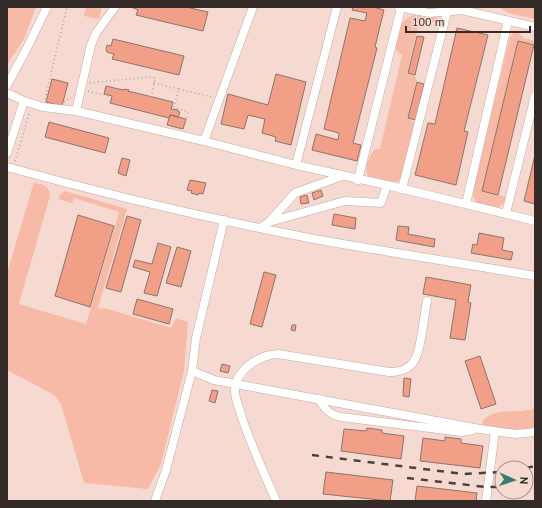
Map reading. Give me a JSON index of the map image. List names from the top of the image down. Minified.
{"scale_bar":"100 m","north":"right"}
